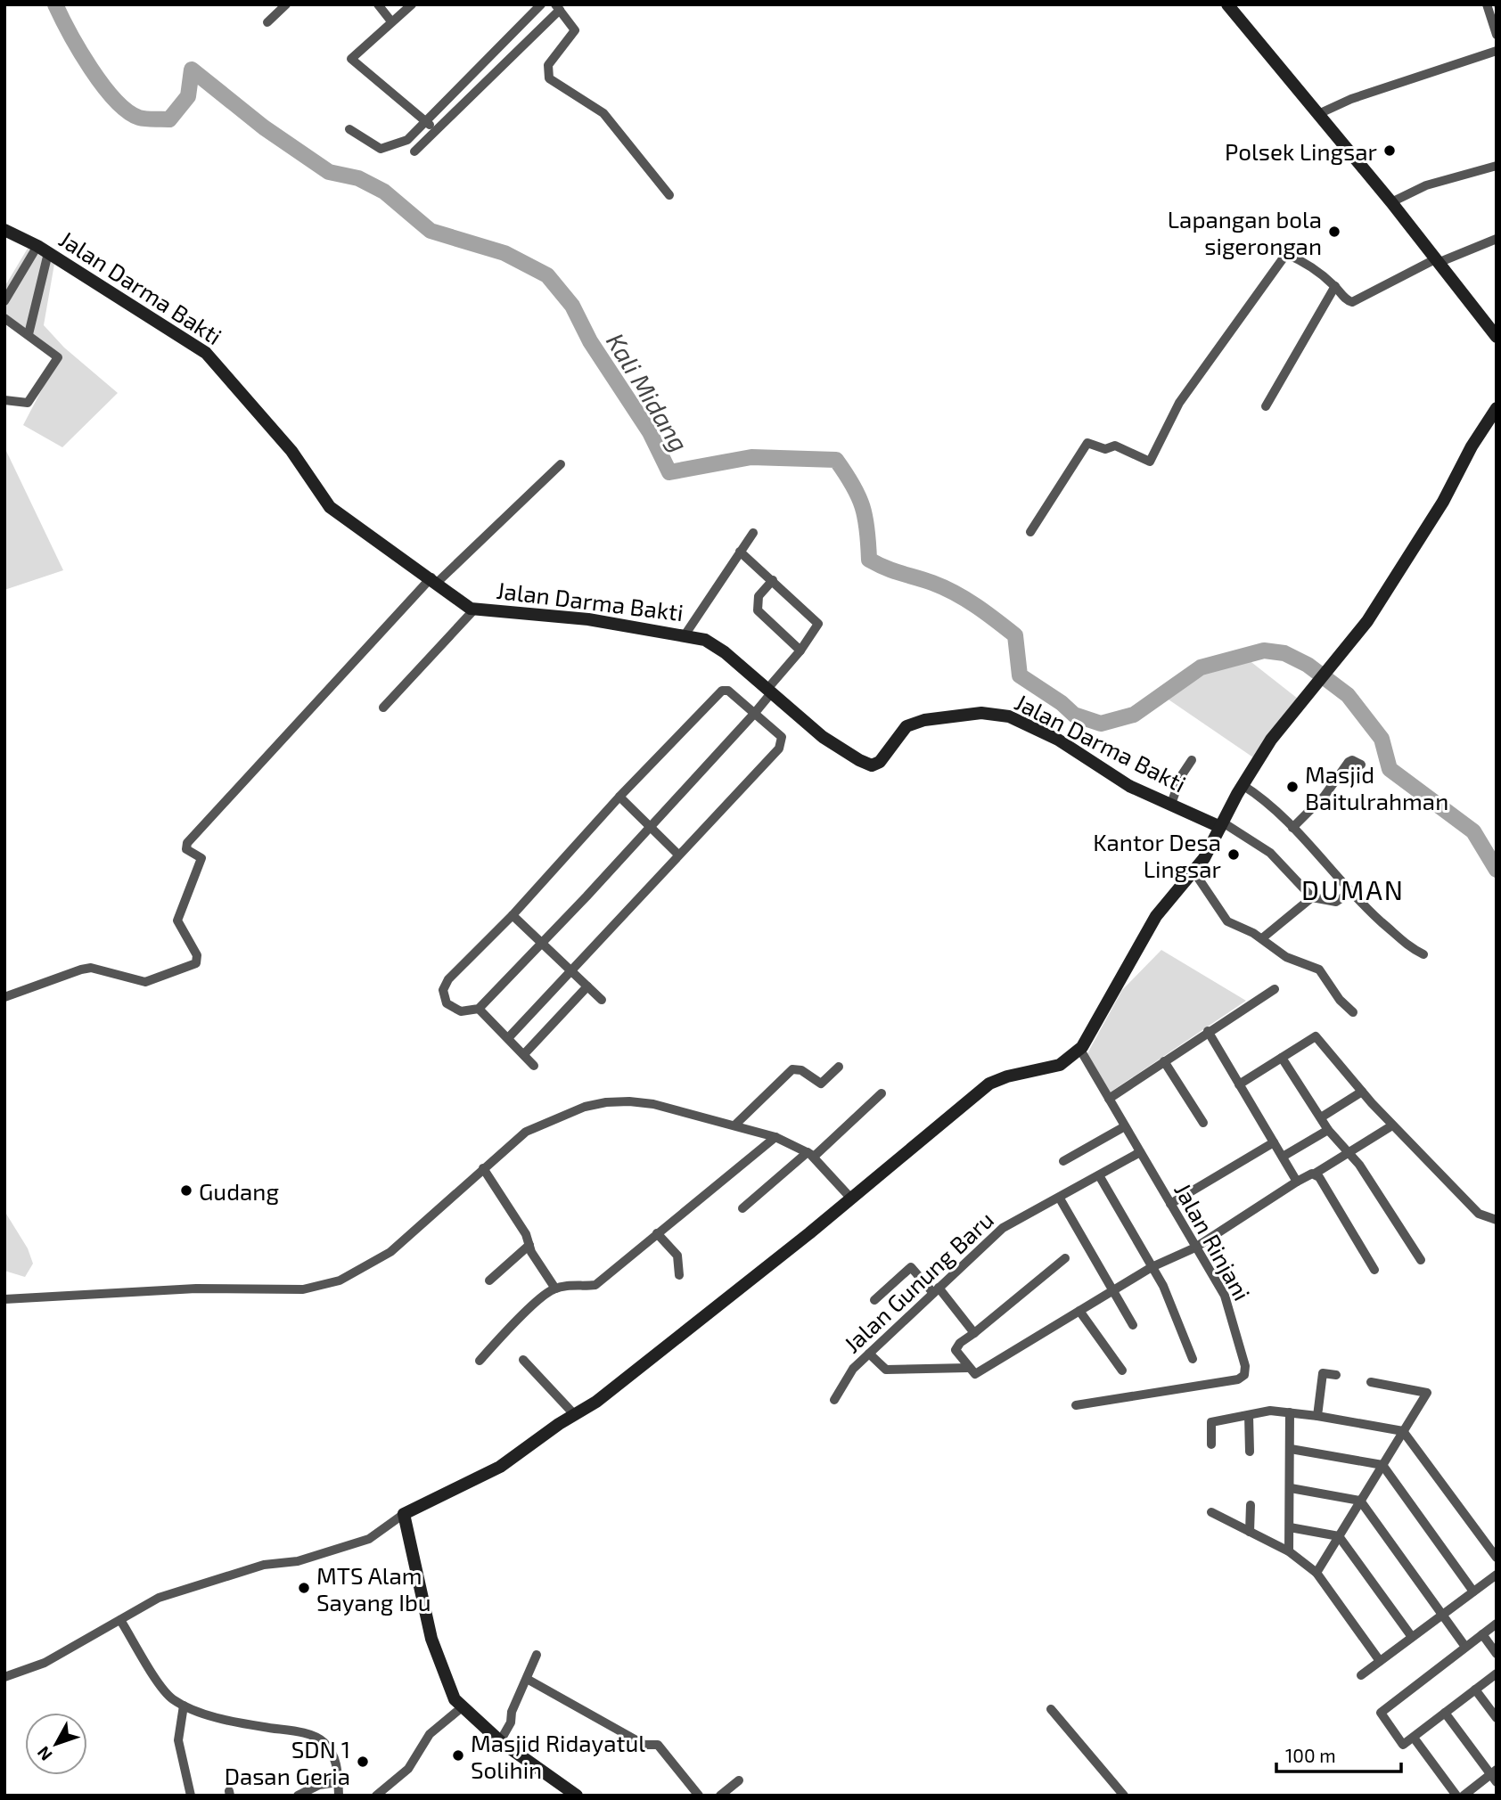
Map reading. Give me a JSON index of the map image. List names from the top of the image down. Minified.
{"streets":{"street":["Jalan Darma Bakti","Jalan Rinjani","Jalan Gunung Baru"]},"crossings":[["Jalan Rinjani","Jalan Gunung Baru"]],"districts":["DUMAN"],"water":["Kali Midang"],"places":["Polsek Lingsar","Lapangan bola sigerongan","Masjid Baitulrahman","Kantor Desa Lingsar","Gudang","MTS Alam Sayang Ibu","Masjid Ridayatul Solihin","SDN 1 Dasan Geria"],"scale_bar":"100 m","north":"bottom left"}
